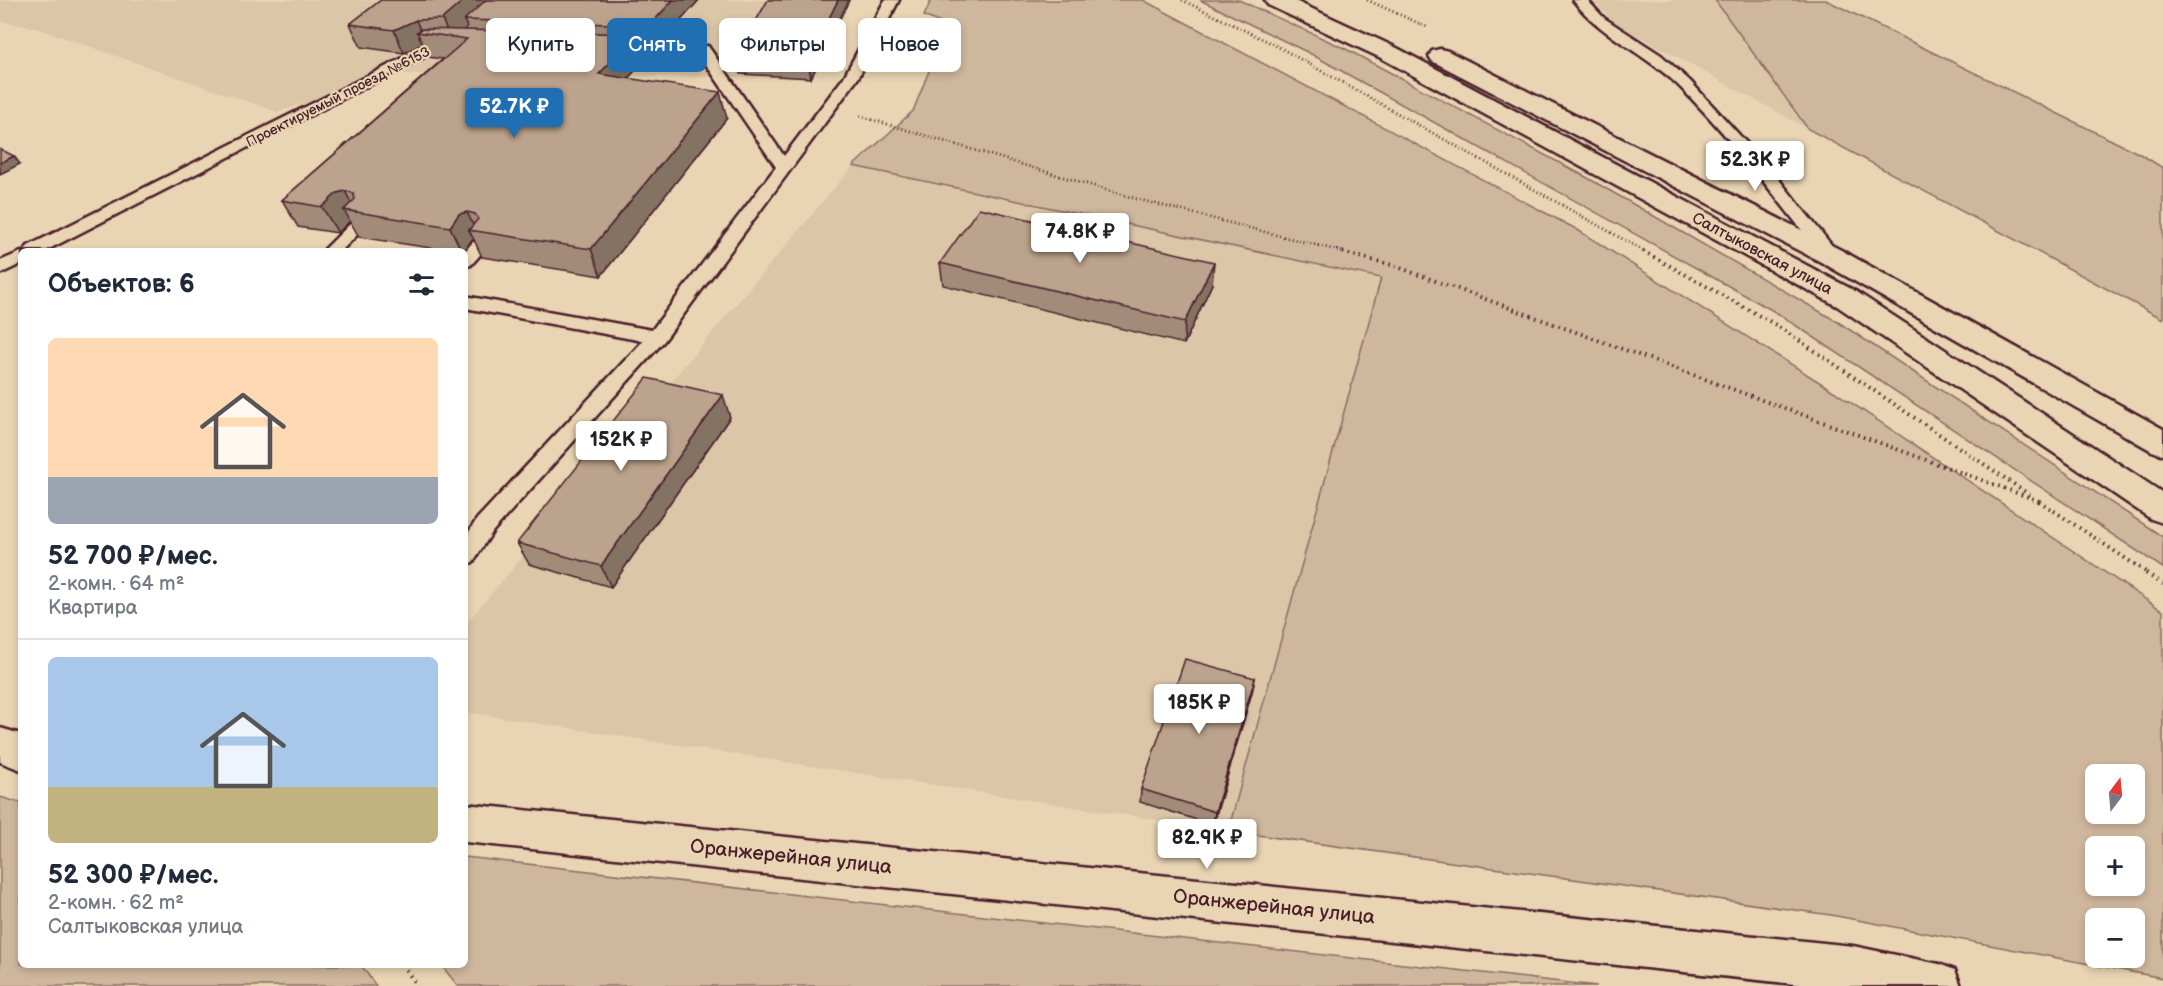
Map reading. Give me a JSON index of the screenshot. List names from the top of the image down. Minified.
{"streets":{"main road":["Салтыковская улица","Оранжерейная улица"],"lane":["Проектируемый проезд №6153"]},"north":"top","page":{"chip":["Купить","Снять","Фильтры","Новое"],"price":["52.7K ₽","52.3K ₽","74.8K ₽","152K ₽","185K ₽","82.9K ₽"],"heading":"Объектов: 6","list":[{"name":"52 700 ₽/мес.","note":"2-комн. · 64 m² · Квартира"},{"name":"52 300 ₽/мес.","note":"2-комн. · 62 m² · Салтыковская улица"}],"map_buttons":["+","−"]}}
